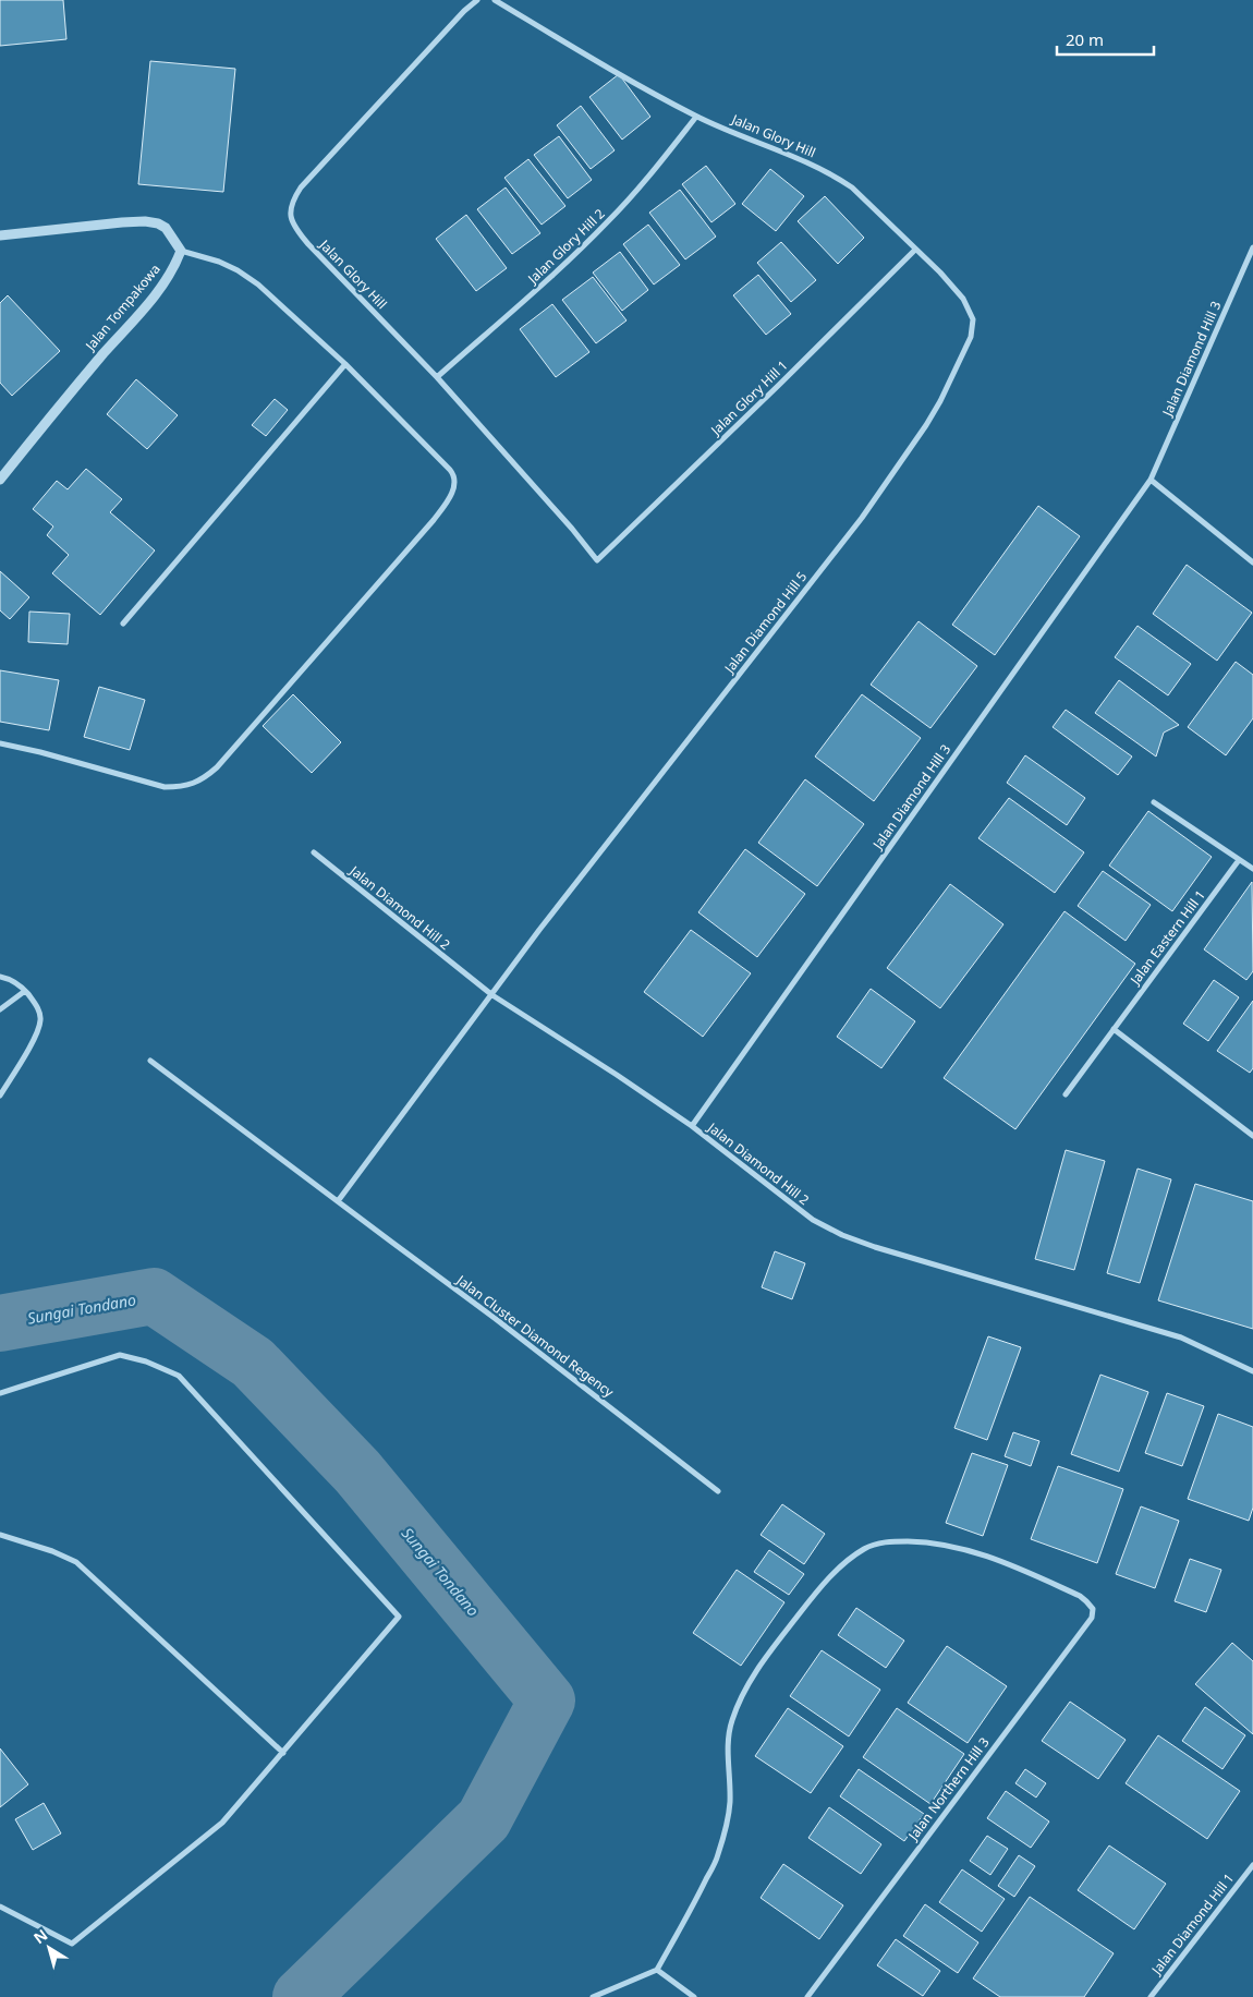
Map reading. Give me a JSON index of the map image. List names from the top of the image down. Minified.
{"streets":{"street":["Jalan Glory Hill","Jalan Glory Hill 2","Jalan Tompakowa","Jalan Diamond Hill 3","Jalan Glory Hill 1","Jalan Diamond Hill 5","Jalan Diamond Hill 2","Jalan Eastern Hill 1","Jalan Cluster Diamond Regency","Jalan Northern Hill 3","Jalan Diamond Hill 1"]},"crossings":[["Jalan Glory Hill","Jalan Glory Hill 2"],["Jalan Glory Hill","Jalan Glory Hill 1"],["Jalan Glory Hill","Jalan Diamond Hill 5"],["Jalan Diamond Hill 3","Jalan Diamond Hill 2"],["Jalan Glory Hill 1","Jalan Diamond Hill 5"],["Jalan Diamond Hill 5","Jalan Diamond Hill 2"]],"water":["Sungai Tondano"],"scale_bar":"20 m","north":"top left"}
